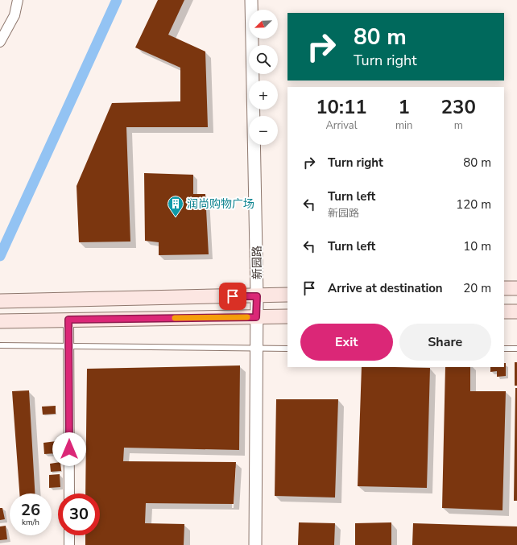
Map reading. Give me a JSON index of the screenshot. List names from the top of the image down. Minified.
{"streets":{"street":["新园路"]},"places":{"building":["润尚购物广场"]},"north":"bottom left","page":{"map_buttons":["+","−"],"turn":["80 m","Turn right"],"eta":["10:11","Arrival","1","min","230","m"],"list":[{"name":"Turn right","value":"80 m"},{"name":"Turn left","note":"新园路","value":"120 m"},{"name":"Turn left","value":"10 m"},{"name":"Arrive at destination","value":"20 m"}],"buttons":["Exit","Share"],"speed":"26 km/h","limit":"30"}}
